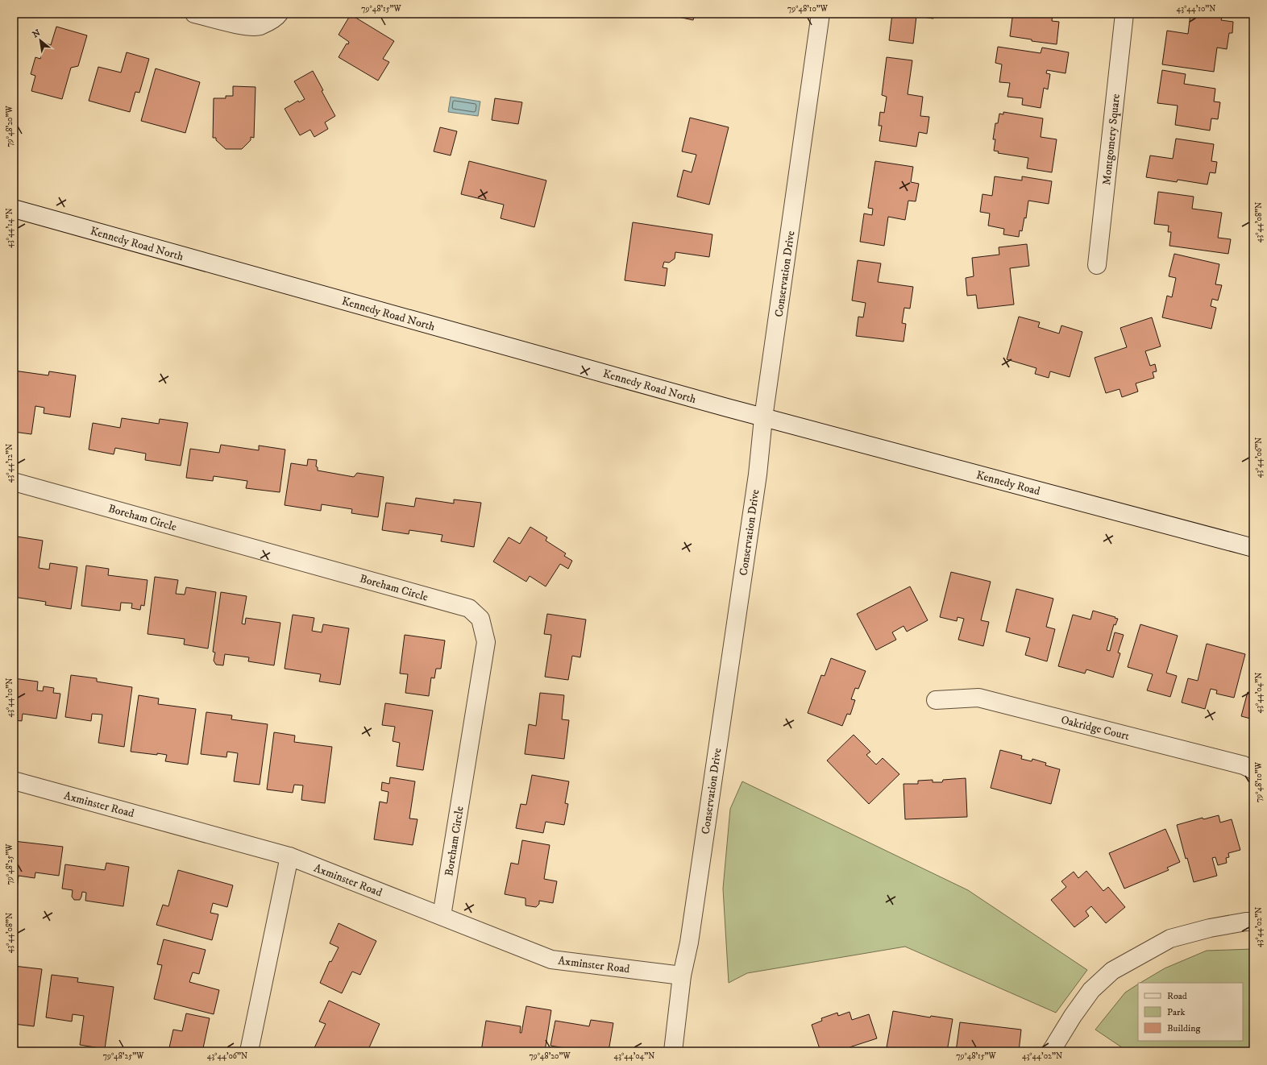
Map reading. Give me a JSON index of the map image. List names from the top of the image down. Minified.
{"streets":{"street":["Montgomery Square","Kennedy Road North","Conservation Drive","Kennedy Road","Boreham Circle","Oakridge Court","Axminster Road"]},"crossings":[["Kennedy Road North","Conservation Drive"],["Kennedy Road North","Kennedy Road"],["Conservation Drive","Kennedy Road"],["Conservation Drive","Axminster Road"],["Boreham Circle","Axminster Road"]],"legend":["Road","Park","Building"],"north":"top left","coordinates":["79°48'15\"W","79°48'10\"W","43°44'10\"N","79°48'20\"W","43°44'08\"N","43°44'14\"N","43°44'06\"N","43°44'12\"N","43°44'04\"N","79°48'25\"W","43°44'02\"N"]}
